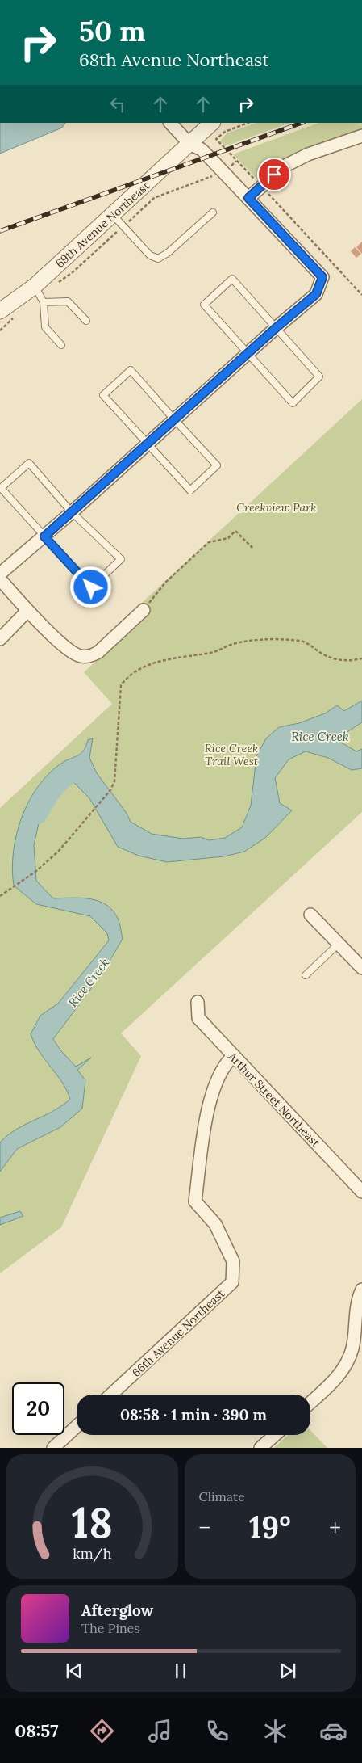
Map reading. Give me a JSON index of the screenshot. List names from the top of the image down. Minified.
{"streets":{"street":["69th Avenue Northeast","Arthur Street Northeast","66th Avenue Northeast"]},"crossings":[["Arthur Street Northeast","66th Avenue Northeast"]],"water":["Rice Creek"],"parks":["Creekview Park","Rice Creek Trail West"],"page":{"turn":["50 m","68th Avenue Northeast"],"limit":"20","trip":"08:58 · 1 min · 390 m","tile":"Climate","heat":["−","19°","+"],"song":["Afterglow","The Pines"],"tabs":"08:57","gauge":["18","km/h"]}}
